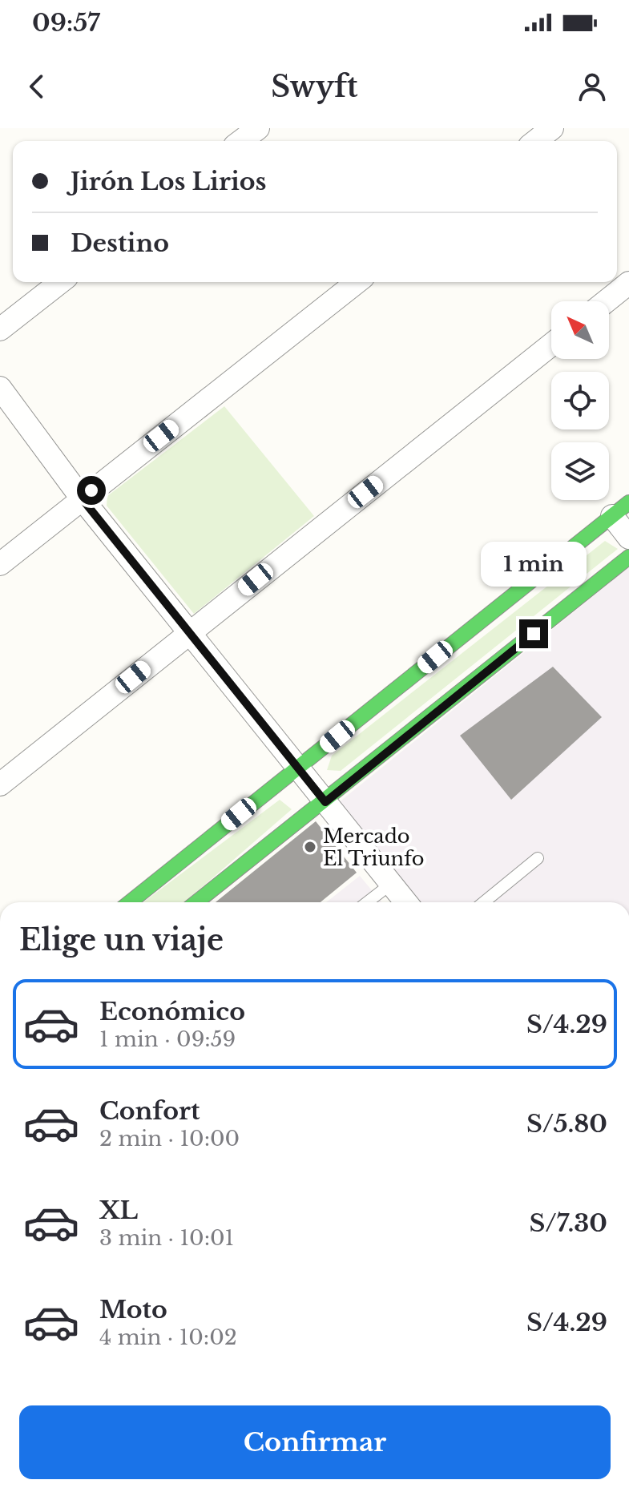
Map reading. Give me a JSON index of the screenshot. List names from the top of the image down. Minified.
{"places":["Mercado El Triunfo"],"north":"top left","page":{"status":"09:57","header":"Swyft","banner":["Jirón Los Lirios","Destino"],"bubble":"1 min","heading":"Elige un viaje","list":[{"name":"Económico","note":"1 min · 09:59","value":"S/4.29"},{"name":"Confort","note":"2 min · 10:00","value":"S/5.80"},{"name":"XL","note":"3 min · 10:01","value":"S/7.30"},{"name":"Moto","note":"4 min · 10:02","value":"S/4.29"}],"buttons":"Confirmar"}}
